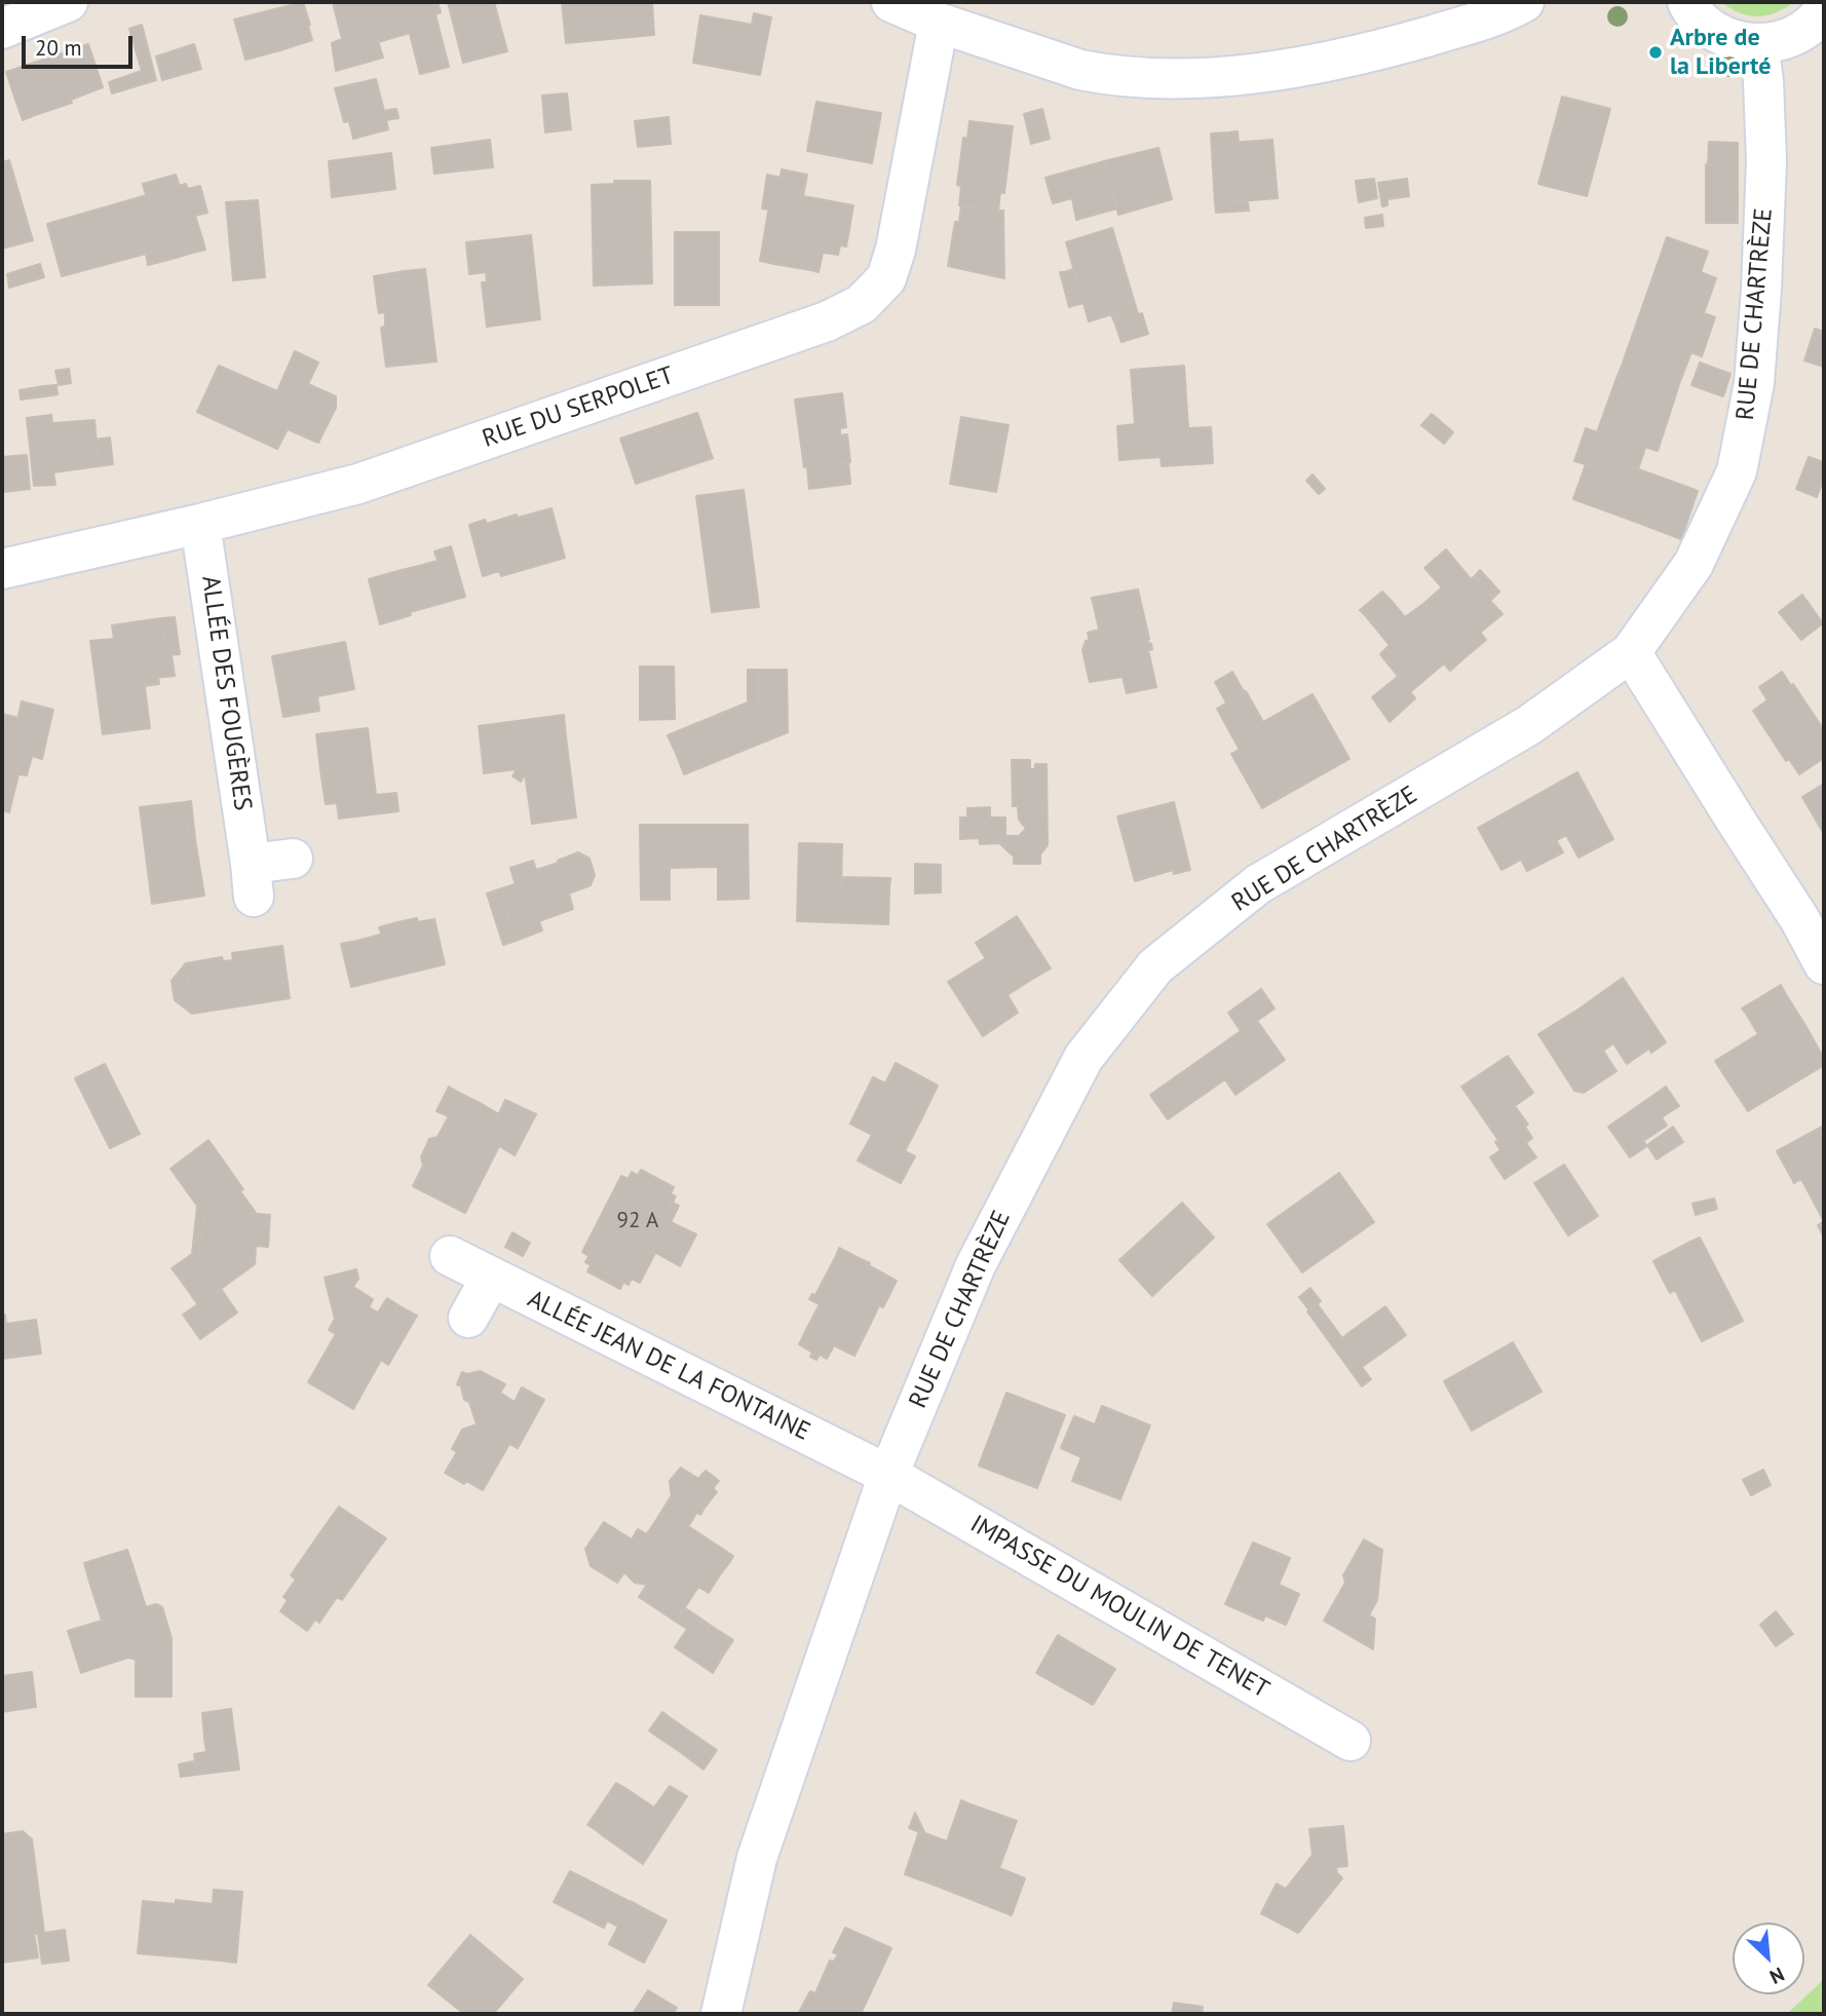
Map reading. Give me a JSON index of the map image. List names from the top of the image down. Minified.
{"streets":{"street":["RUE DE CHARTRÈZE","RUE DU SERPOLET","ALLÉE DES FOUGÈRES","ALLÉE JEAN DE LA FONTAINE","IMPASSE DU MOULIN DE TENET"]},"crossings":[["RUE DE CHARTRÈZE","ALLÉE JEAN DE LA FONTAINE"],["RUE DE CHARTRÈZE","IMPASSE DU MOULIN DE TENET"],["RUE DU SERPOLET","ALLÉE DES FOUGÈRES"],["ALLÉE JEAN DE LA FONTAINE","IMPASSE DU MOULIN DE TENET"]],"places":["Arbre de la Liberté"],"house_numbers":["92 A"],"scale_bar":"20 m","north":"bottom right"}
